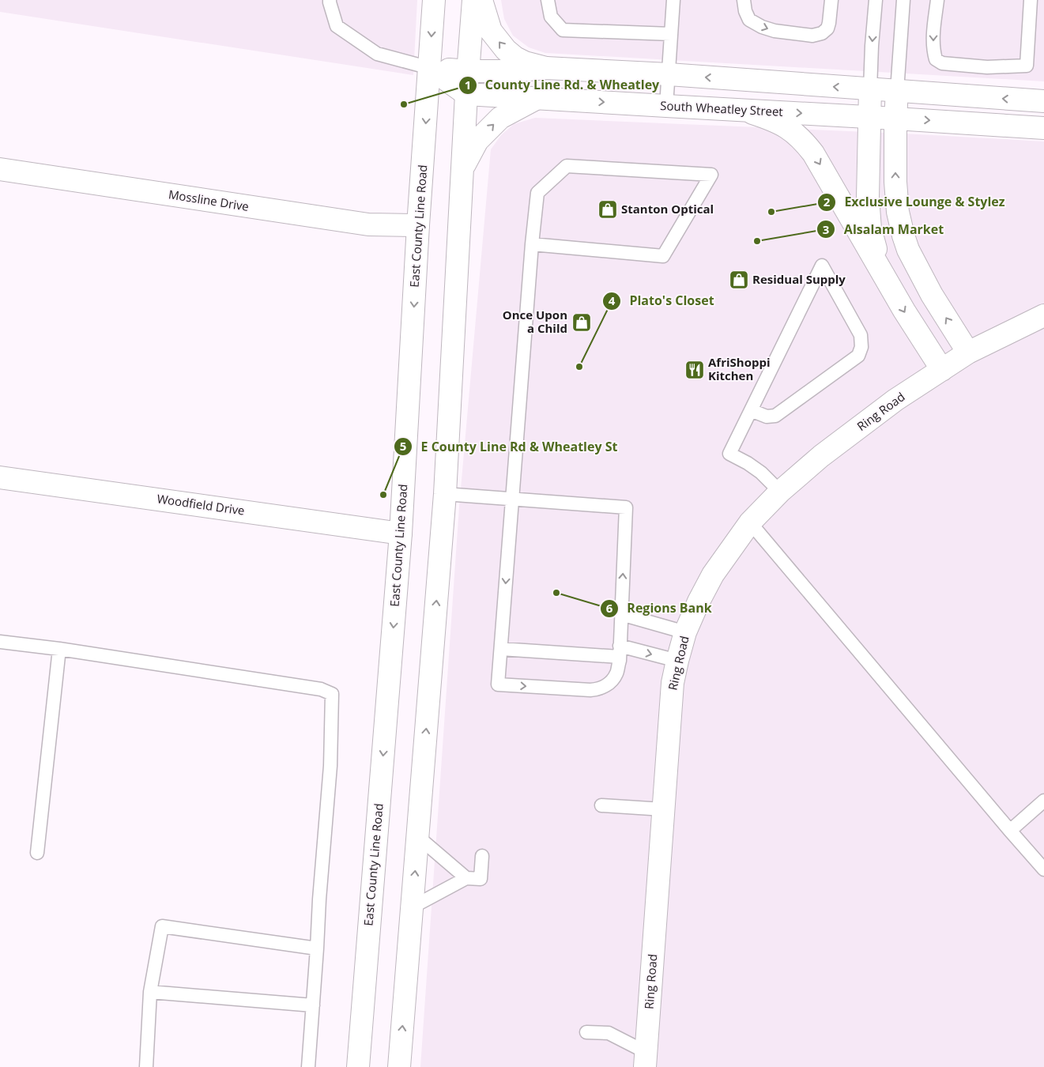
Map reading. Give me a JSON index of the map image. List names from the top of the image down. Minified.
{"streets":{"street":["South Wheatley Street","Mossline Drive","East County Line Road","Ring Road","Woodfield Drive"]},"crossings":[["Mossline Drive","East County Line Road"],["East County Line Road","Woodfield Drive"]],"places":{"other":["County Line Rd. & Wheatley","Exclusive Lounge & Stylez","Alsalam Market","Plato's Closet","E County Line Rd & Wheatley St","Regions Bank"],"shop":["Stanton Optical","Residual Supply","Once Upon a Child"],"restaurant":["AfriShoppi Kitchen"]}}
